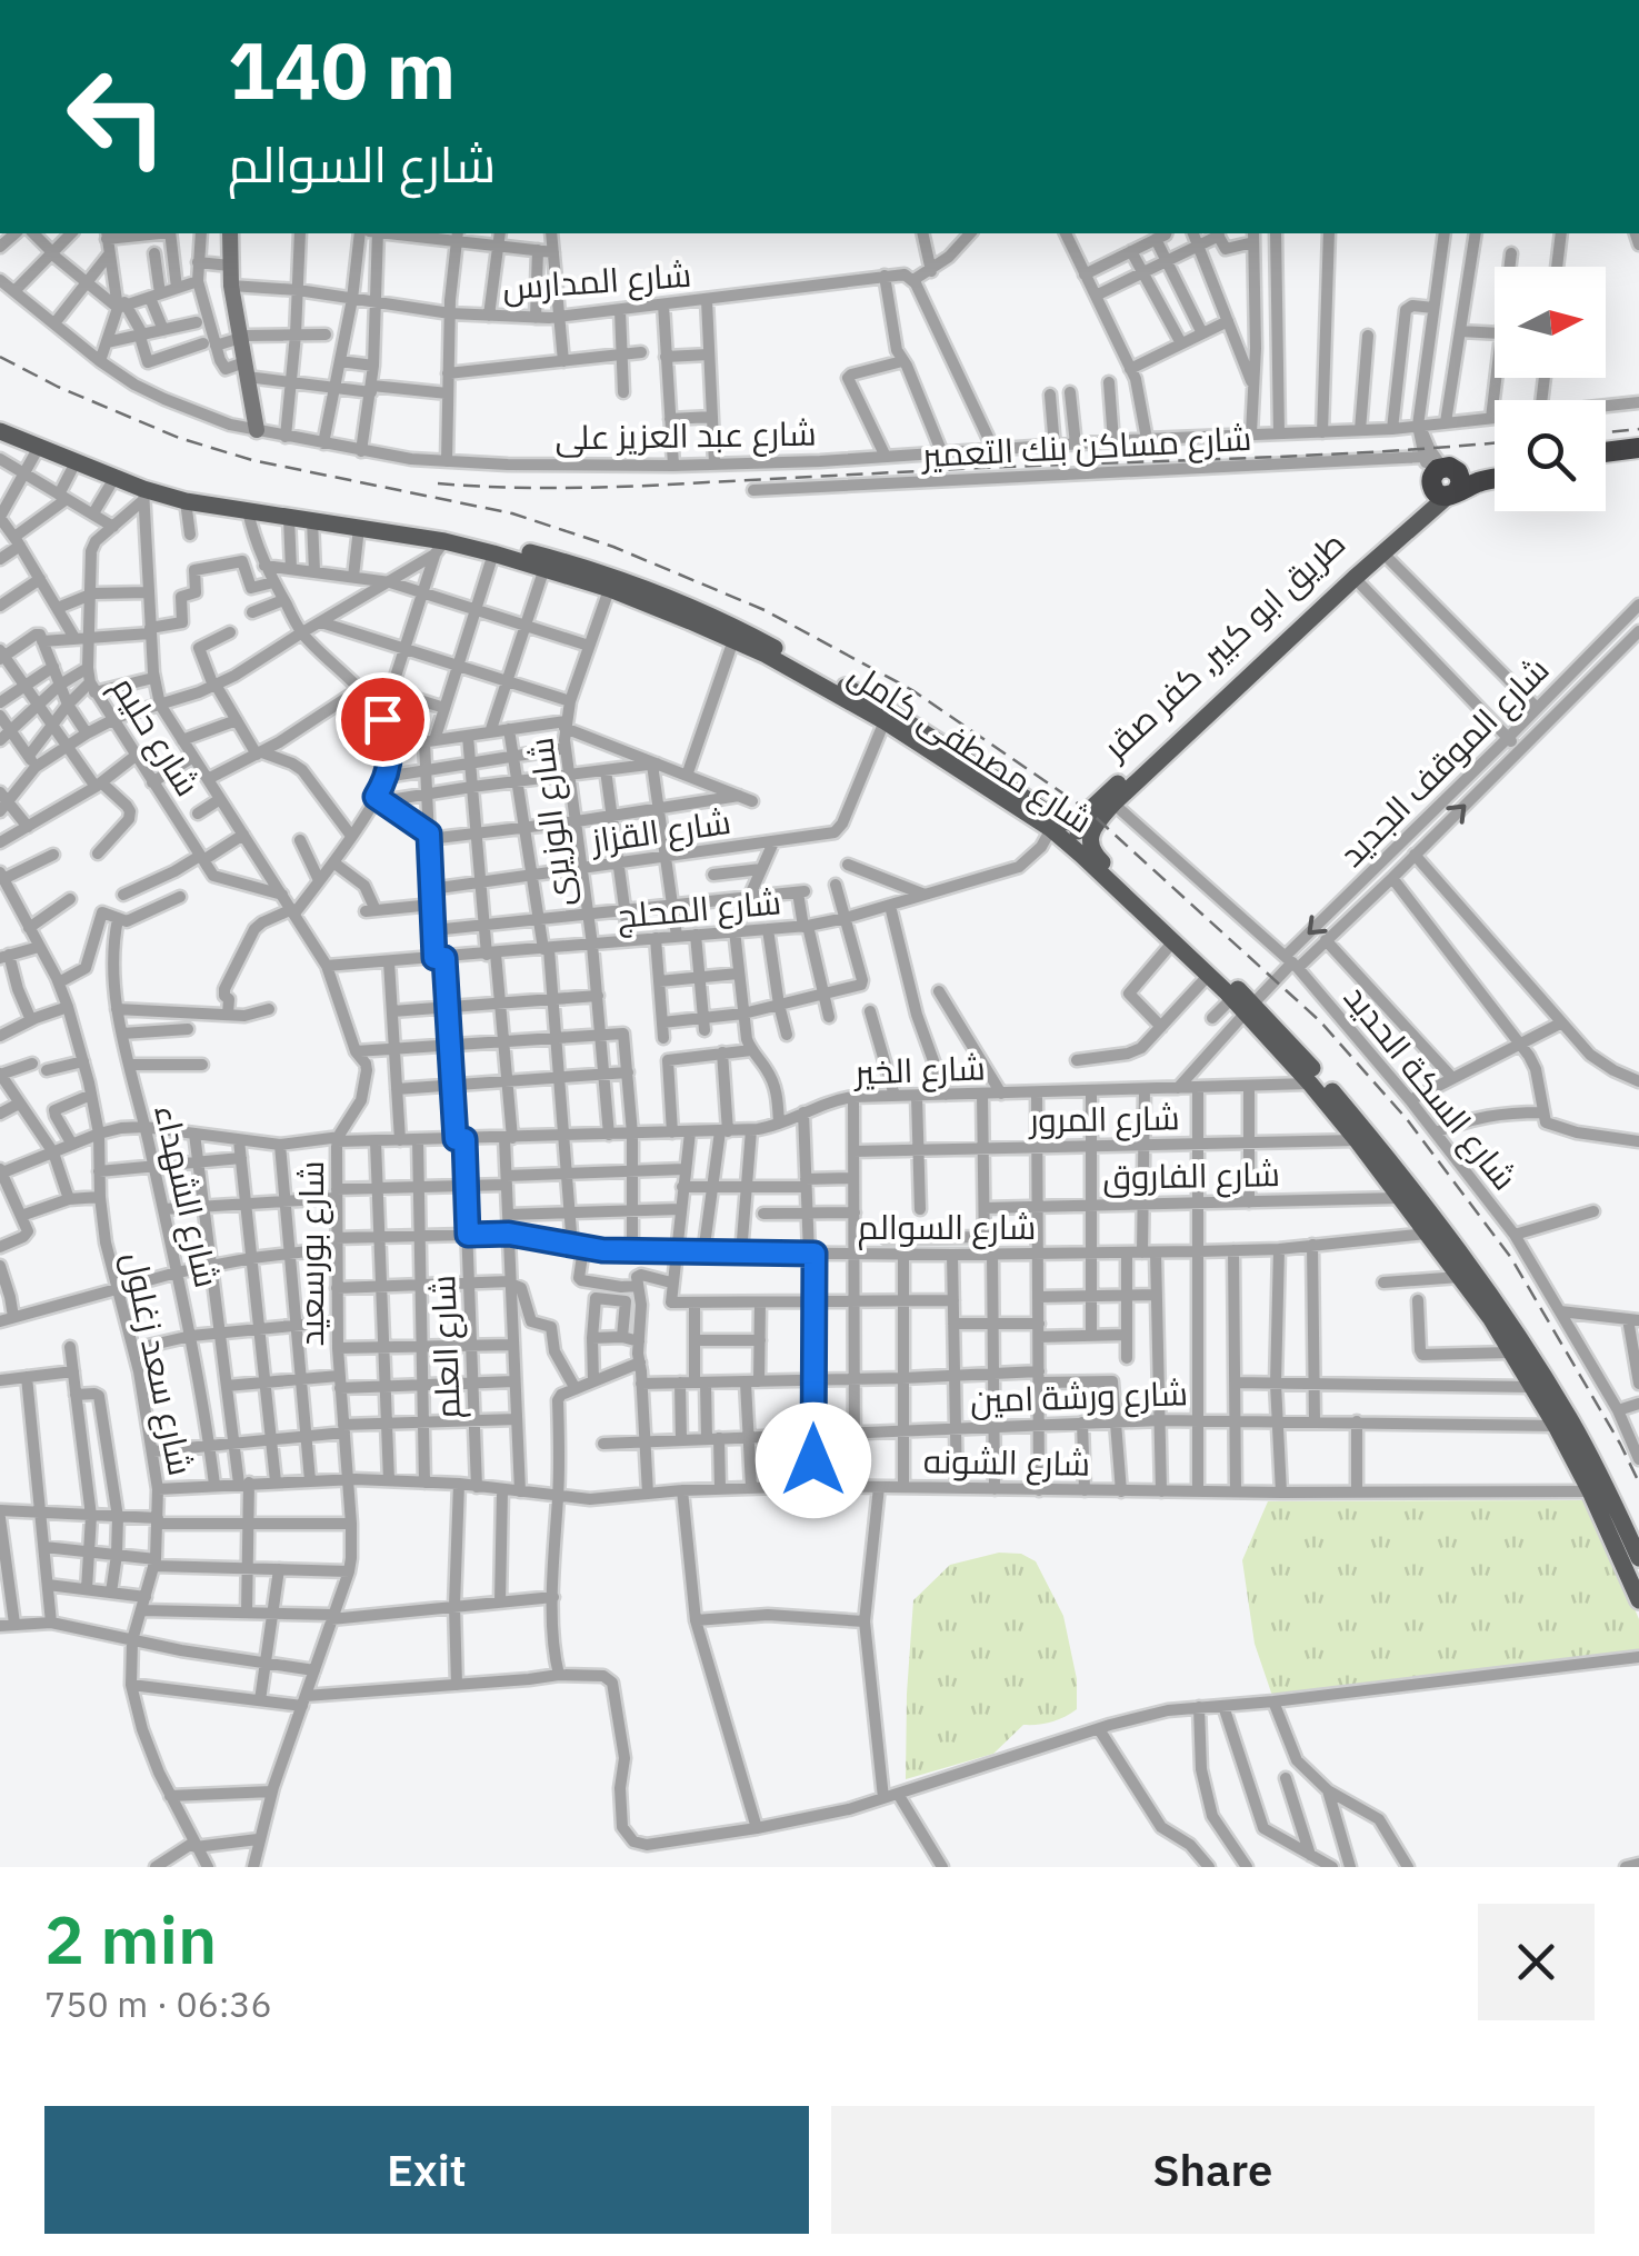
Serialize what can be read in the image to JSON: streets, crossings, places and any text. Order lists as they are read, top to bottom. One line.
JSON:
{"streets":{"highway":["طريق ابو كبير, كفر صقر"],"main road":["شارع مصطفى كامل"],"street":["شارع المدارس","شارع عبد العزيز على","شارع مساكن بنك التعمير","شارع حليم","شارع الموقف الجديد","شارع الوزيرى","شارع القزاز","شارع المحلج","شارع الخير","شارع السكة الحديد","شارع المرور","شارع الفاروق","شارع الشهداء","شارع السوالم","شارع بورسعيد","شارع العلم","شارع سعد زغلول","شارع ورشة امين","شارع الشونه"]},"crossings":[["طريق ابو كبير, كفر صقر","شارع مصطفى كامل"],["طريق ابو كبير, كفر صقر","شارع السكة الحديد"],["شارع حليم","شارع مصطفى كامل"],["شارع حليم","شارع بورسعيد"],["شارع مصطفى كامل","شارع الوزيرى"],["شارع مصطفى كامل","شارع القزاز"],["شارع مصطفى كامل","شارع المحلج"],["شارع مصطفى كامل","شارع الخير"],["شارع مصطفى كامل","شارع المرور"],["شارع مصطفى كامل","شارع الفاروق"],["شارع مصطفى كامل","شارع السوالم"],["شارع مصطفى كامل","شارع بورسعيد"],["شارع مصطفى كامل","شارع العلم"],["شارع مصطفى كامل","شارع ورشة امين"],["شارع مصطفى كامل","شارع الشونه"],["شارع الموقف الجديد","شارع السكة الحديد"],["شارع الوزيرى","شارع القزاز"],["شارع الوزيرى","شارع المحلج"],["شارع الوزيرى","شارع الخير"],["شارع القزاز","شارع العلم"],["شارع المحلج","شارع بورسعيد"],["شارع المحلج","شارع العلم"],["شارع الخير","شارع الشهداء"],["شارع الخير","شارع بورسعيد"],["شارع الخير","شارع العلم"],["شارع الخير","شارع سعد زغلول"],["شارع الشهداء","شارع السوالم"],["شارع الشهداء","شارع الشونه"],["شارع السوالم","شارع بورسعيد"],["شارع السوالم","شارع العلم"],["شارع السوالم","شارع سعد زغلول"],["شارع بورسعيد","شارع الشونه"],["شارع العلم","شارع الشونه"],["شارع سعد زغلول","شارع الشونه"]],"north":"right","page":{"turn":["140 m","شارع السوالم"],"heading":["2 min","750 m · 06:36"],"buttons":["Exit","Share"]}}
